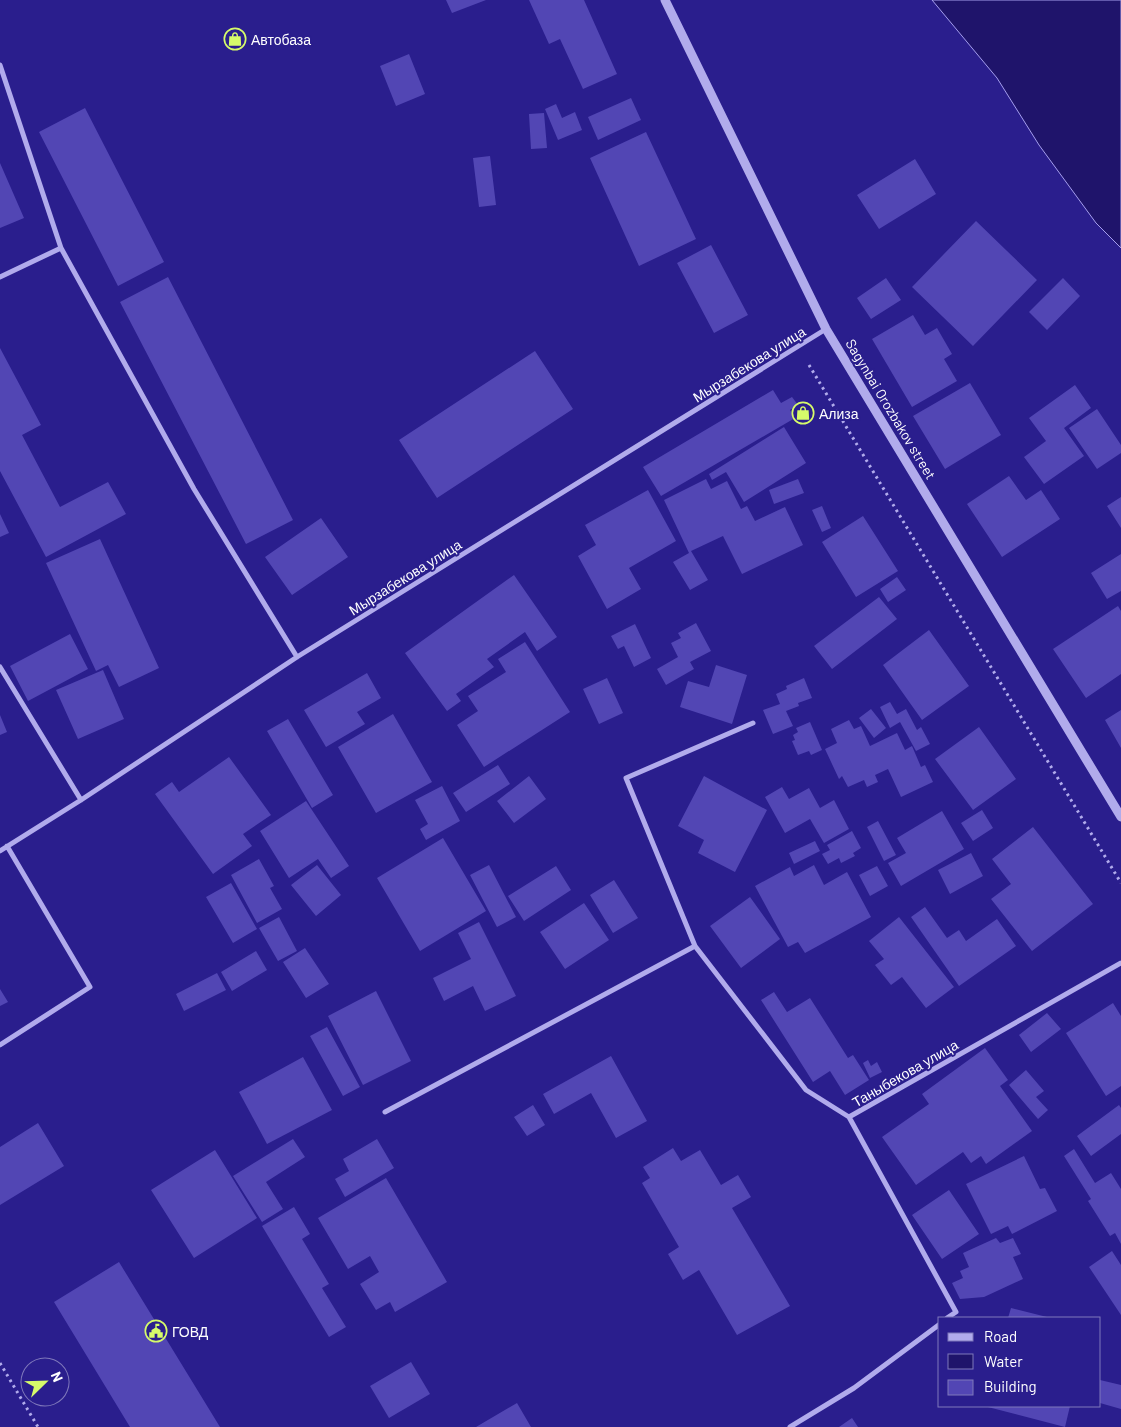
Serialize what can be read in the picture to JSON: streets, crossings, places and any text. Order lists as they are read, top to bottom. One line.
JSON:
{"streets":{"street":["Мырзабекова улица","Sagynbai Orozbakov street","Таныбекова улица"]},"crossings":[["Мырзабекова улица","Sagynbai Orozbakov street"]],"places":{"shop":["Автобаза","Ализа"],"public building":["ГОВД"]},"legend":["Road","Water","Building"],"north":"top right"}
